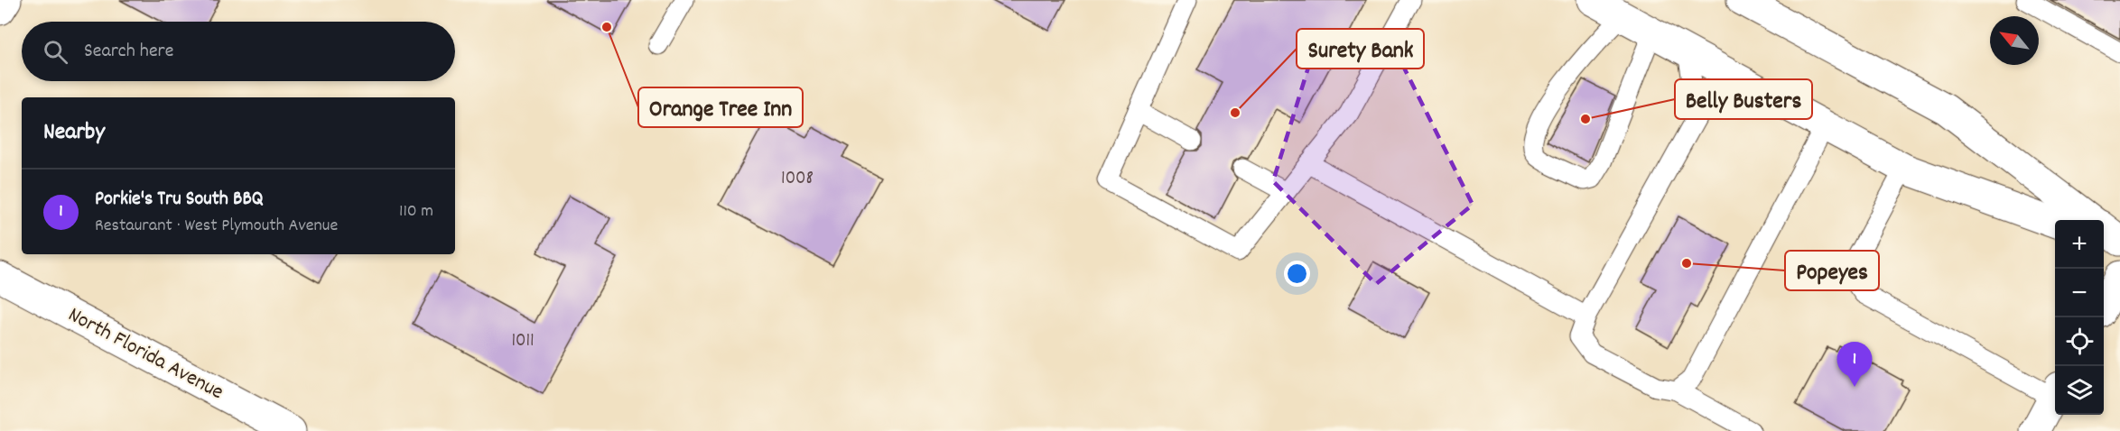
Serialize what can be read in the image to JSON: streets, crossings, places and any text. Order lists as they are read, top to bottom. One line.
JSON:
{"streets":{"main road":["North Florida Avenue"]},"places":["Orange Tree Inn","Surety Bank","Belly Busters","Popeyes"],"house_numbers":["1008","1011"],"north":"top left","page":{"search":"Search here","heading":"Nearby","list":[{"mark":"1","name":"Porkie's Tru South BBQ","note":"Restaurant · West Plymouth Avenue","value":"110 m"}],"map_buttons":["+","−"],"pins":"1"}}
